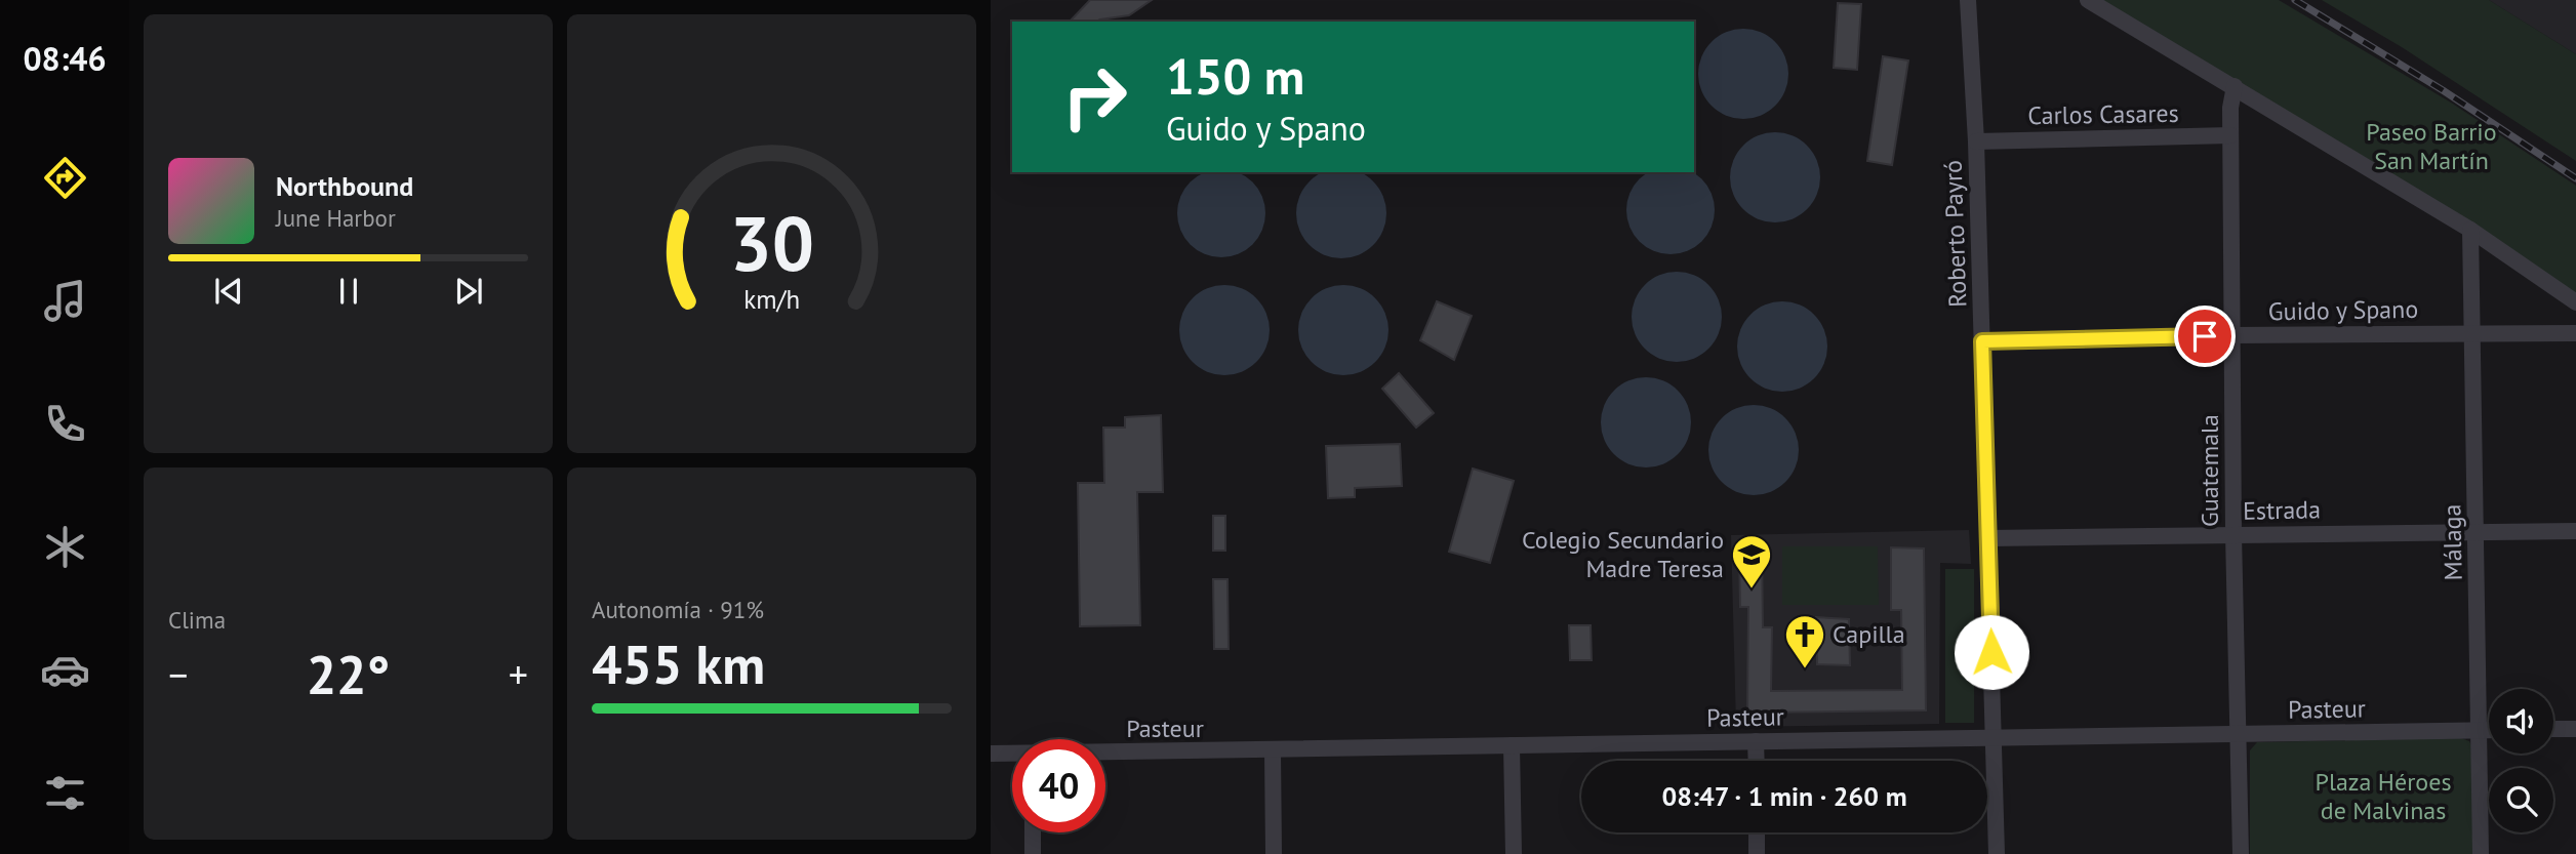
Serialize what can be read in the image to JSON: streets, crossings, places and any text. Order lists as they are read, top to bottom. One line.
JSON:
{"streets":{"street":["Carlos Casares","Roberto Payró","Guido y Spano","Guatemala","Estrada","Málaga","Pasteur"]},"crossings":[["Carlos Casares","Roberto Payró"],["Carlos Casares","Guatemala"],["Roberto Payró","Guido y Spano"],["Roberto Payró","Estrada"],["Roberto Payró","Pasteur"],["Guido y Spano","Guatemala"],["Guido y Spano","Málaga"],["Guatemala","Estrada"],["Guatemala","Pasteur"],["Estrada","Málaga"],["Málaga","Pasteur"]],"parks":["Paseo Barrio San Martín","Plaza Héroes de Malvinas"],"places":{"school or university":["Colegio Secundario Madre Teresa"],"church":["Capilla"]},"page":{"tabs":"08:46","turn":["150 m","Guido y Spano"],"song":["Northbound","June Harbor"],"tile":["Clima",["Autonomía · 91%","455 km"]],"heat":["−","22°","+"],"limit":"40","trip":"08:47 · 1 min · 260 m","gauge":["30","km/h"]}}
